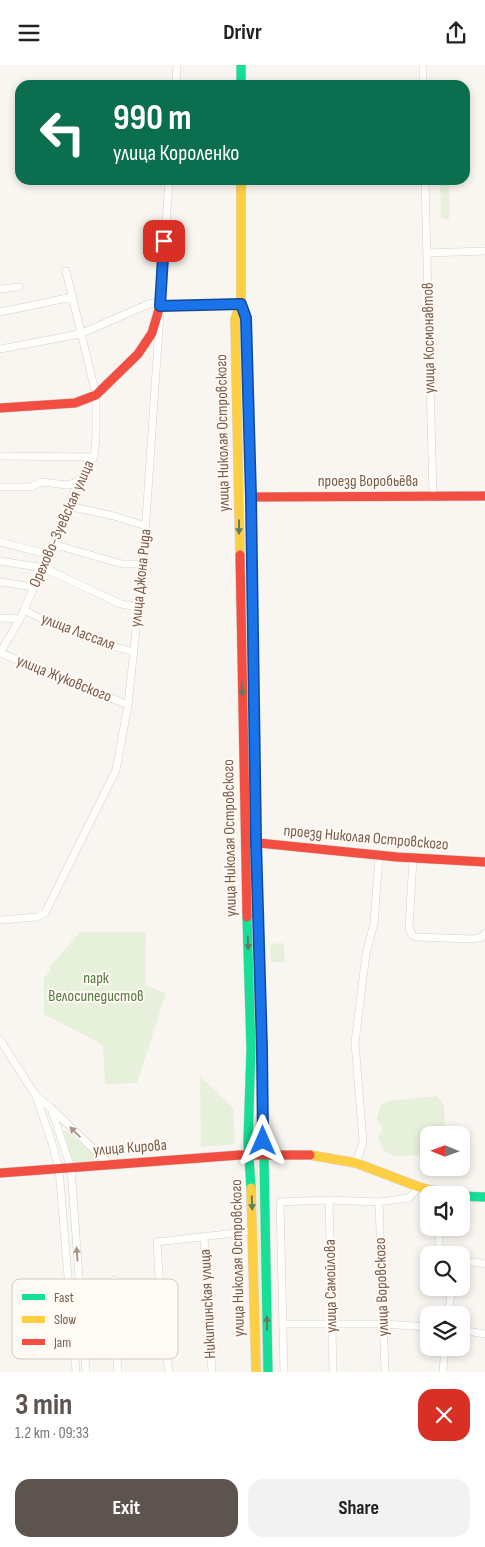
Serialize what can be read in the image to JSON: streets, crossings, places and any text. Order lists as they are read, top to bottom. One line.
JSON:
{"streets":{"main road":["улица Николая Островского","проезд Воробьёва","проезд Николая Островского","улица Кирова"],"street":["улица Космонавтов","Орехово-Зуевская улица","улица Джона Рида","улица Лассаля","улица Жуковского","улица Самойлова","улица Воровского","Никитинская улица"]},"crossings":[["улица Космонавтов","проезд Воробьёва"],["улица Николая Островского","проезд Воробьёва"],["улица Николая Островского","проезд Николая Островского"],["улица Николая Островского","улица Кирова"],["Орехово-Зуевская улица","улица Лассаля"],["Орехово-Зуевская улица","улица Жуковского"],["улица Джона Рида","улица Лассаля"],["улица Джона Рида","улица Жуковского"]],"parks":["парк Велосипедистов"],"legend":["Fast","Slow","Jam"],"north":"left","page":{"header":"Drivr","turn":["990 m","улица Короленко"],"heading":["3 min","1.2 km · 09:33"],"buttons":["Exit","Share"]}}
